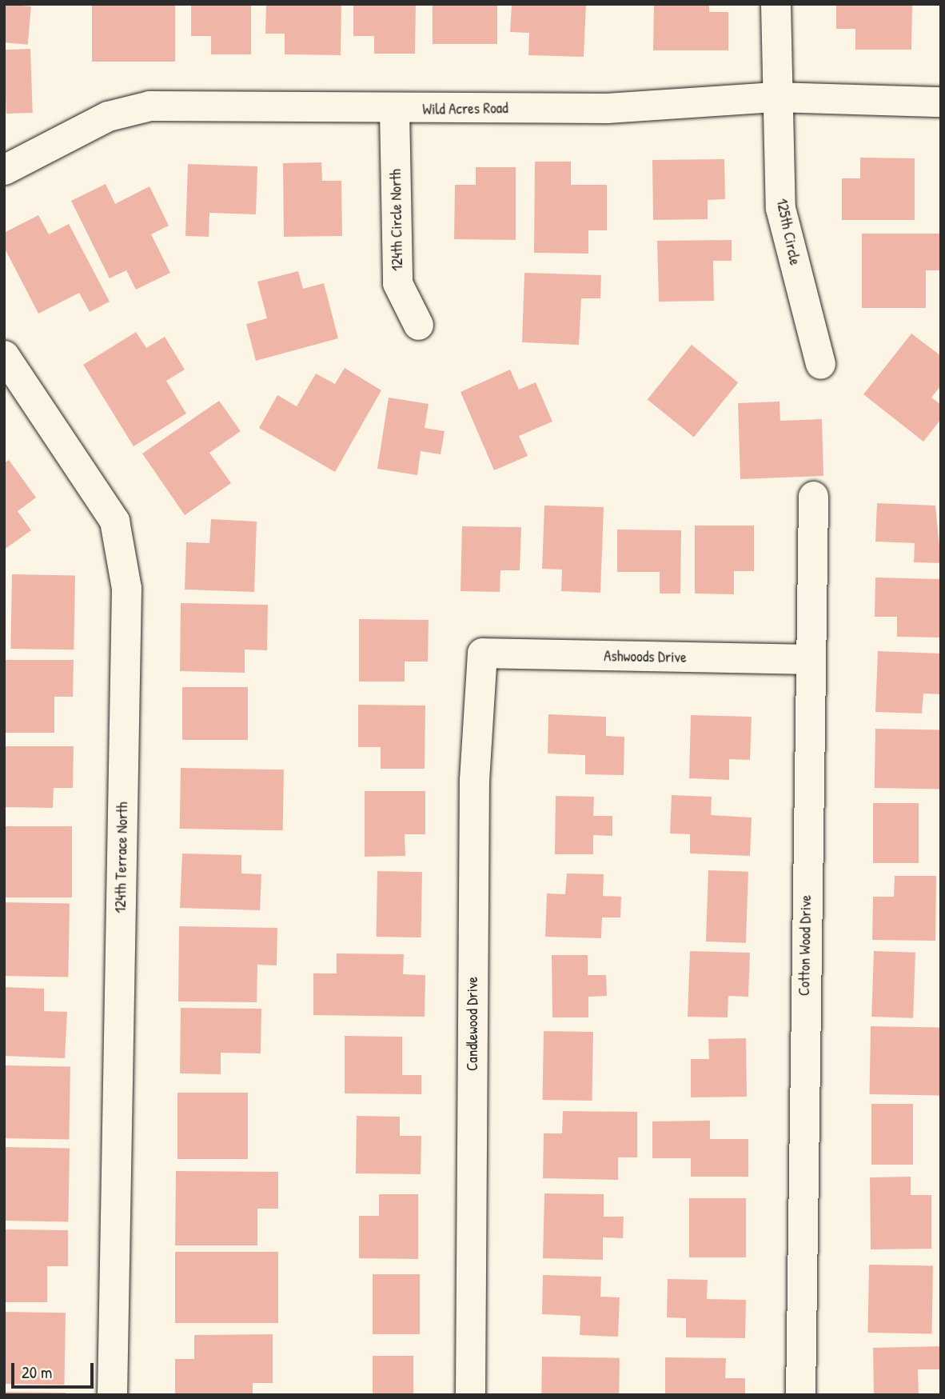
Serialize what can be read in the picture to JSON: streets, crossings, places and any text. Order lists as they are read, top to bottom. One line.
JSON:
{"streets":{"street":["Wild Acres Road","124th Circle North","125th Circle","Ashwoods Drive","124th Terrace North","Cotton Wood Drive","Candlewood Drive"]},"crossings":[["Wild Acres Road","124th Circle North"],["Wild Acres Road","125th Circle"],["Ashwoods Drive","Cotton Wood Drive"],["Ashwoods Drive","Candlewood Drive"]],"scale_bar":"20 m"}
